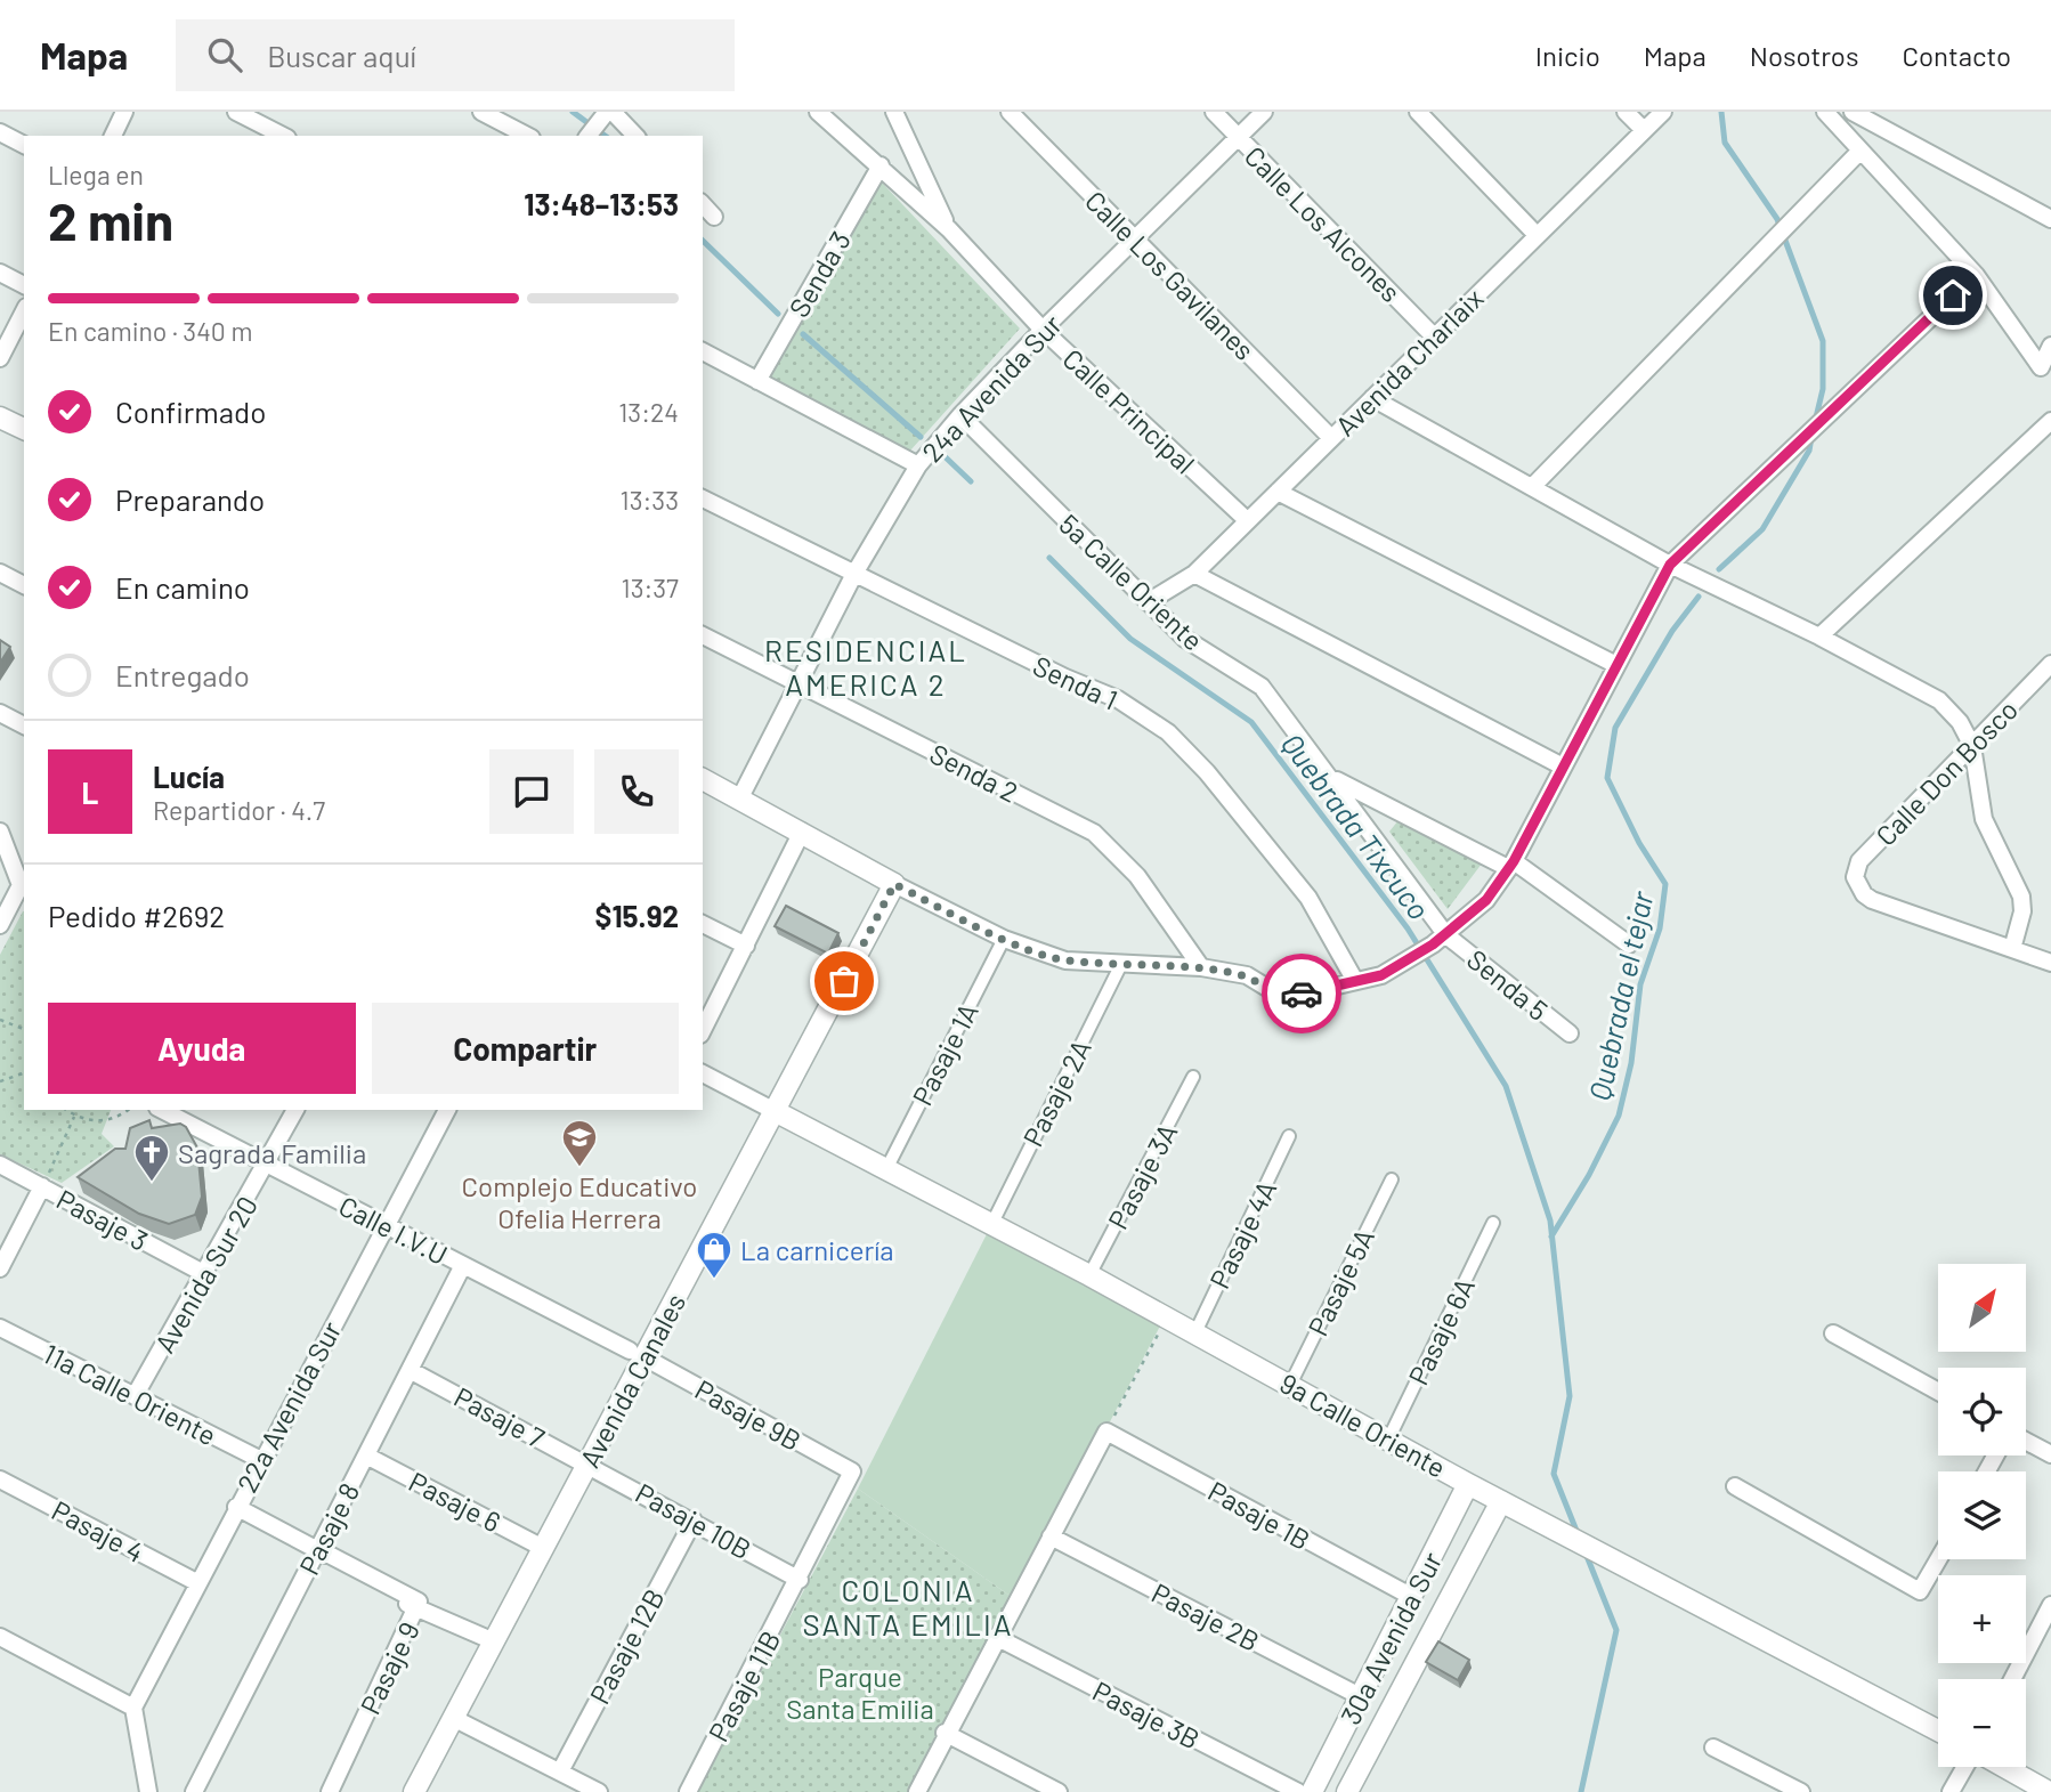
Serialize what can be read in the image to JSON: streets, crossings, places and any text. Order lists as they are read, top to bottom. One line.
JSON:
{"streets":{"street":["Calle Los Alcones","Senda 3","Calle Los Gavilanes","Avenida Charlaix","24a Avenida Sur","Calle Principal","5a Calle Oriente","Senda 1","Senda 2","Calle Don Bosco","Senda 5","Pasaje 1A","Pasaje 2A","Pasaje 3A","Pasaje 3","Calle I.V.U","Pasaje 4A","Avenida Sur 20","Pasaje 5A","Pasaje 6A","Avenida Canales","11a Calle Oriente","22a Avenida Sur","Pasaje 9B","Pasaje 7","9a Calle Oriente","Pasaje 6","Pasaje 1B","Pasaje 10B","Pasaje 8","Pasaje 4","Pasaje 2B","30a Avenida Sur","Pasaje 12B","Pasaje 9","Pasaje 11B","Pasaje 3B"]},"crossings":[["Calle Los Alcones","Avenida Charlaix"],["Calle Los Alcones","24a Avenida Sur"],["Calle Los Gavilanes","Avenida Charlaix"],["Calle Los Gavilanes","24a Avenida Sur"],["Avenida Charlaix","Calle Principal"],["Avenida Charlaix","5a Calle Oriente"],["24a Avenida Sur","Calle Principal"],["24a Avenida Sur","5a Calle Oriente"],["24a Avenida Sur","Senda 1"],["24a Avenida Sur","Senda 2"],["5a Calle Oriente","Senda 5"],["Pasaje 1A","9a Calle Oriente"],["Pasaje 2A","9a Calle Oriente"],["Pasaje 3A","9a Calle Oriente"],["Pasaje 3","Avenida Sur 20"],["Calle I.V.U","Avenida Sur 20"],["Calle I.V.U","Avenida Canales"],["Calle I.V.U","22a Avenida Sur"],["Calle I.V.U","Pasaje 9B"],["Calle I.V.U","Pasaje 8"],["Pasaje 4A","9a Calle Oriente"],["Avenida Sur 20","11a Calle Oriente"],["Pasaje 5A","9a Calle Oriente"],["Pasaje 6A","9a Calle Oriente"],["Avenida Canales","Pasaje 9B"],["Avenida Canales","Pasaje 7"],["Avenida Canales","9a Calle Oriente"],["Avenida Canales","Pasaje 6"],["Avenida Canales","Pasaje 10B"],["11a Calle Oriente","22a Avenida Sur"],["22a Avenida Sur","Pasaje 4"],["Pasaje 9B","Pasaje 11B"],["Pasaje 7","Pasaje 10B"],["Pasaje 7","Pasaje 8"],["9a Calle Oriente","30a Avenida Sur"],["Pasaje 6","Pasaje 8"],["Pasaje 1B","30a Avenida Sur"],["Pasaje 10B","Pasaje 12B"],["Pasaje 10B","Pasaje 11B"],["Pasaje 2B","30a Avenida Sur"]],"districts":["RESIDENCIAL AMERICA 2","COLONIA SANTA EMILIA"],"water":["Quebrada Tixcuco","Quebrada el tejar"],"parks":["Parque Santa Emilia"],"places":{"school or university":["Complejo Educativo Ofelia Herrera"],"church":["Sagrada Familia"],"shop":["La carnicería"]},"north":"top right","page":{"header":"Mapa","search":"Buscar aquí","nav":["Inicio","Mapa","Nosotros","Contacto"],"heading":["2 min","Llega en","13:48–13:53"],"panel":["Lucía","Repartidor · 4.7","Pedido #2692","$15.92"],"bar":"En camino · 340 m","list":[["Confirmado","13:24"],["Preparando","13:33"],["En camino","13:37"],"Entregado"],"round":"L","buttons":["Ayuda","Compartir"],"map_buttons":["+","−"]}}
